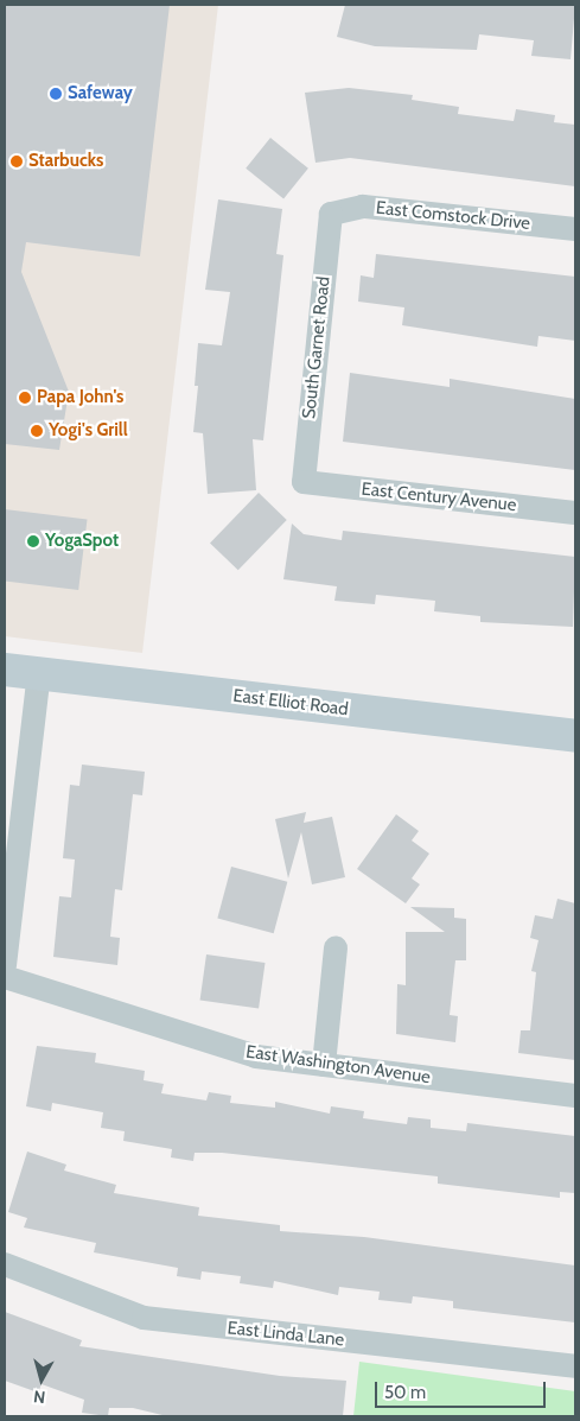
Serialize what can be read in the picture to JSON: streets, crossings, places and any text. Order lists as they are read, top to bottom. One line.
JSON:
{"streets":{"main road":["East Elliot Road"],"street":["East Comstock Drive","South Garnet Road","East Century Avenue","East Washington Avenue","East Linda Lane"]},"crossings":[["East Comstock Drive","South Garnet Road"],["South Garnet Road","East Century Avenue"]],"places":["Safeway","Starbucks","Papa John's","Yogi's Grill","YogaSpot"],"scale_bar":"50 m","north":"bottom"}
